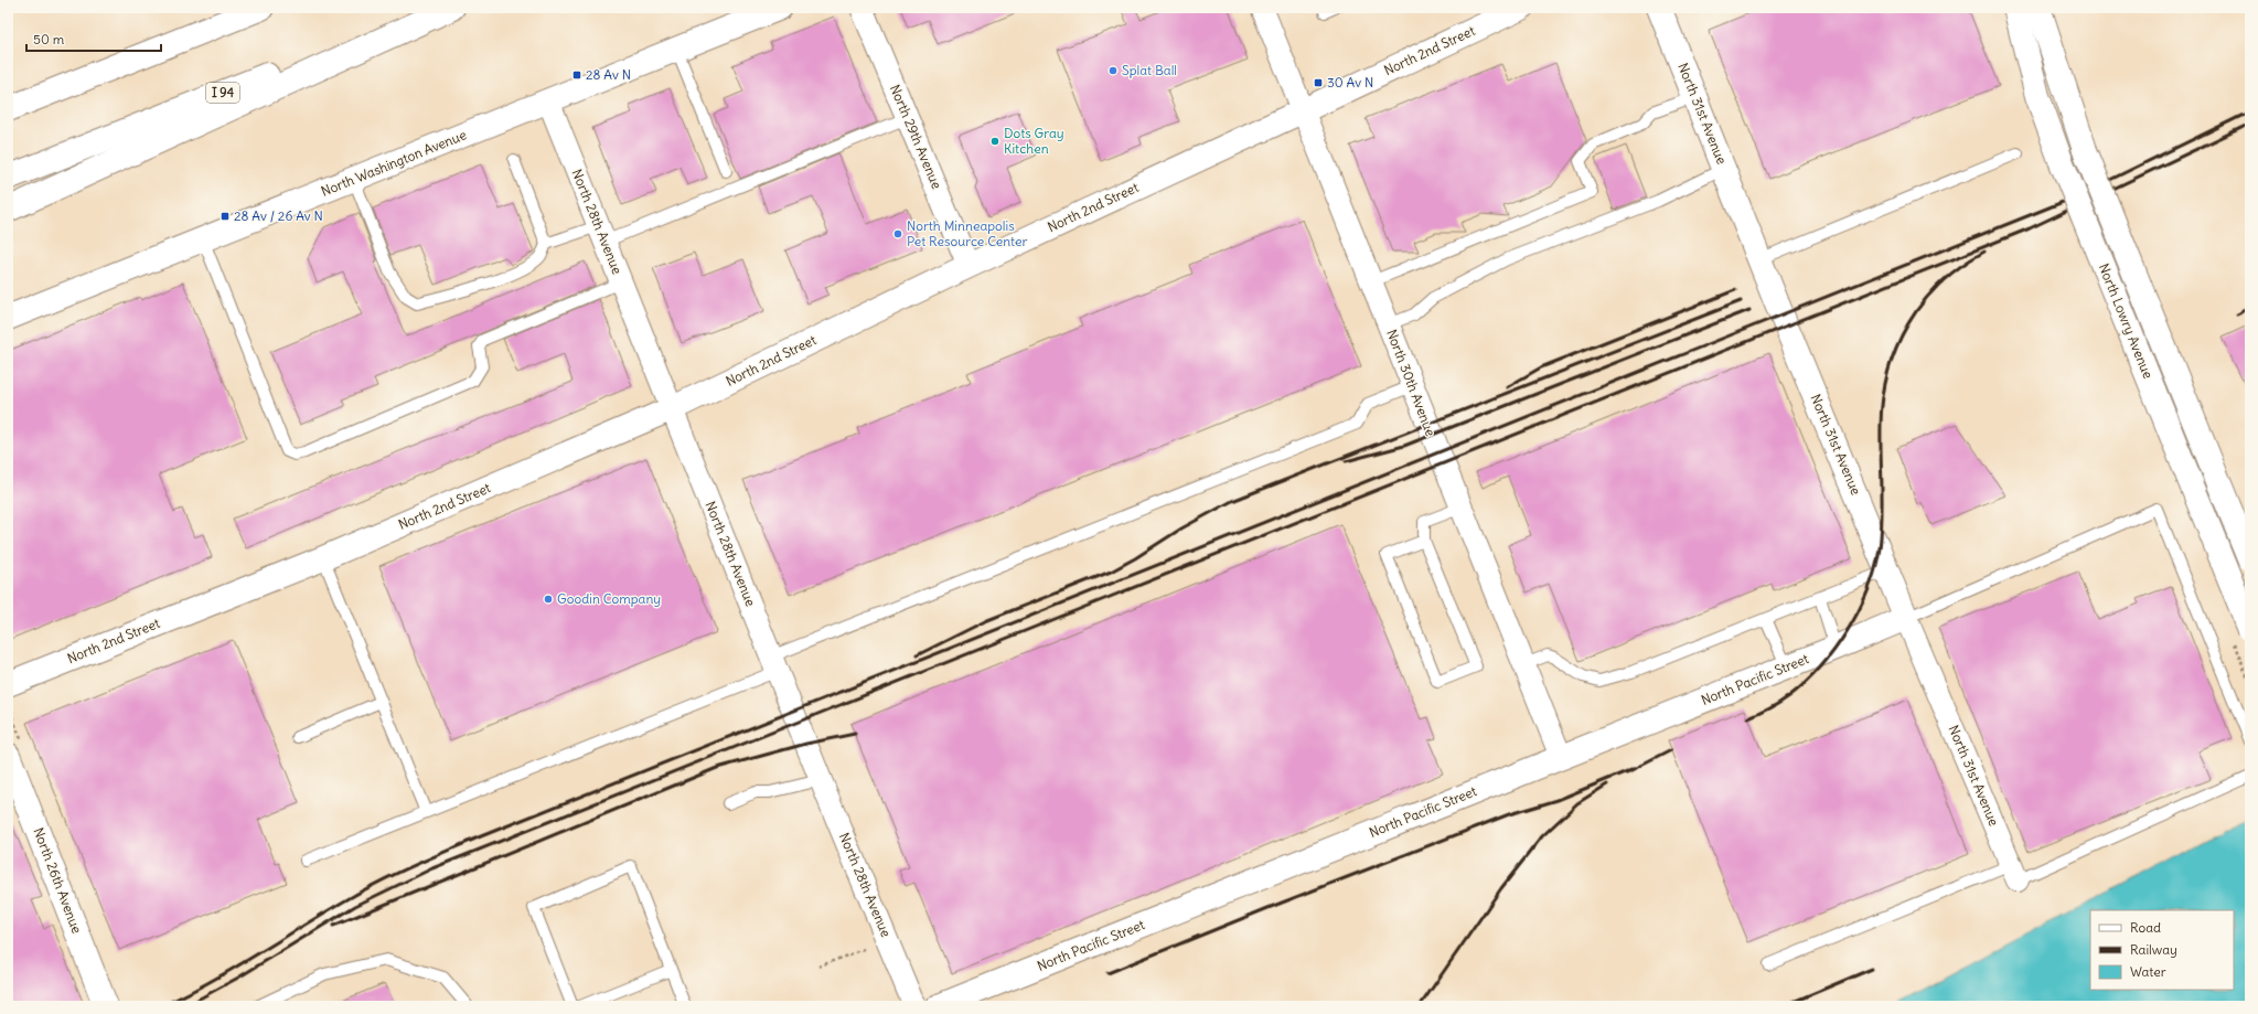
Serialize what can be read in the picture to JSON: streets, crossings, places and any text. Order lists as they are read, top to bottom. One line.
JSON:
{"streets":{"main road":["North 2nd Street","I 94","North 31st Avenue","North Washington Avenue","North Lowry Avenue","North Pacific Street","North 26th Avenue"],"street":["North 29th Avenue","North 28th Avenue","North 30th Avenue"]},"crossings":[["North 2nd Street","North 29th Avenue"],["North 2nd Street","North 28th Avenue"],["North 2nd Street","North 30th Avenue"],["North 31st Avenue","North Pacific Street"],["North Washington Avenue","North 28th Avenue"],["North 30th Avenue","North Pacific Street"]],"places":{"other":["Splat Ball","Dots Gray Kitchen","North Minneapolis Pet Resource Center","Goodin Company"],"transit":["28 Av N","30 Av N","28 Av / 26 Av N"]},"legend":["Road","Railway","Water"],"scale_bar":"50 m"}
